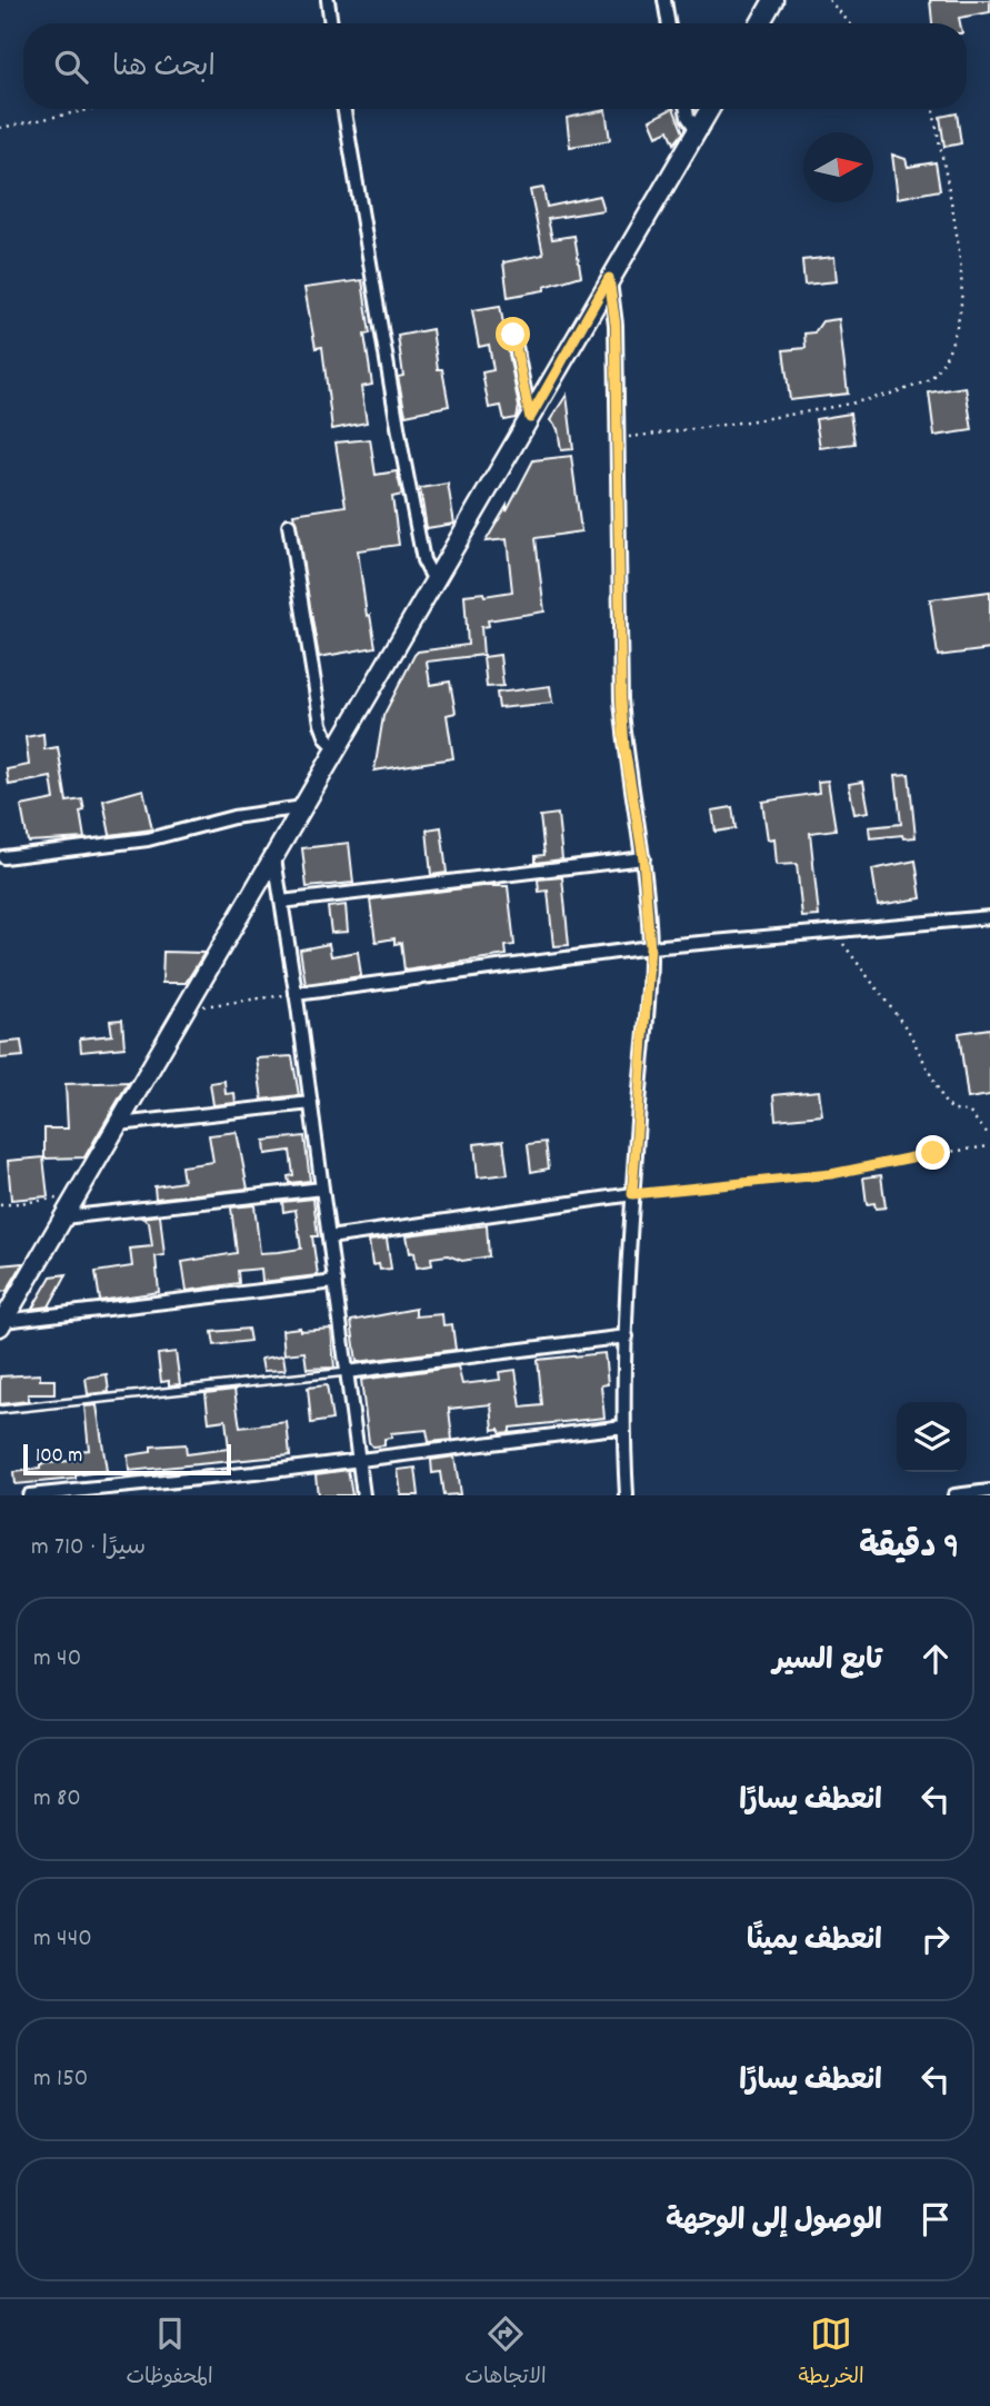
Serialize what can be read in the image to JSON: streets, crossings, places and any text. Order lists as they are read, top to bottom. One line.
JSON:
{"scale_bar":"100 m","north":"right","page":{"search":"ابحث هنا","scale":"100 m","heading":["9 دقيقة","سيرًا · 710 m"],"list":[["تابع السير","40 m"],["انعطف يسارًا","80 m"],["انعطف يمينًا","440 m"],["انعطف يسارًا","150 m"],"الوصول إلى الوجهة"],"nav":["الخريطة","الاتجاهات","المحفوظات"]}}
